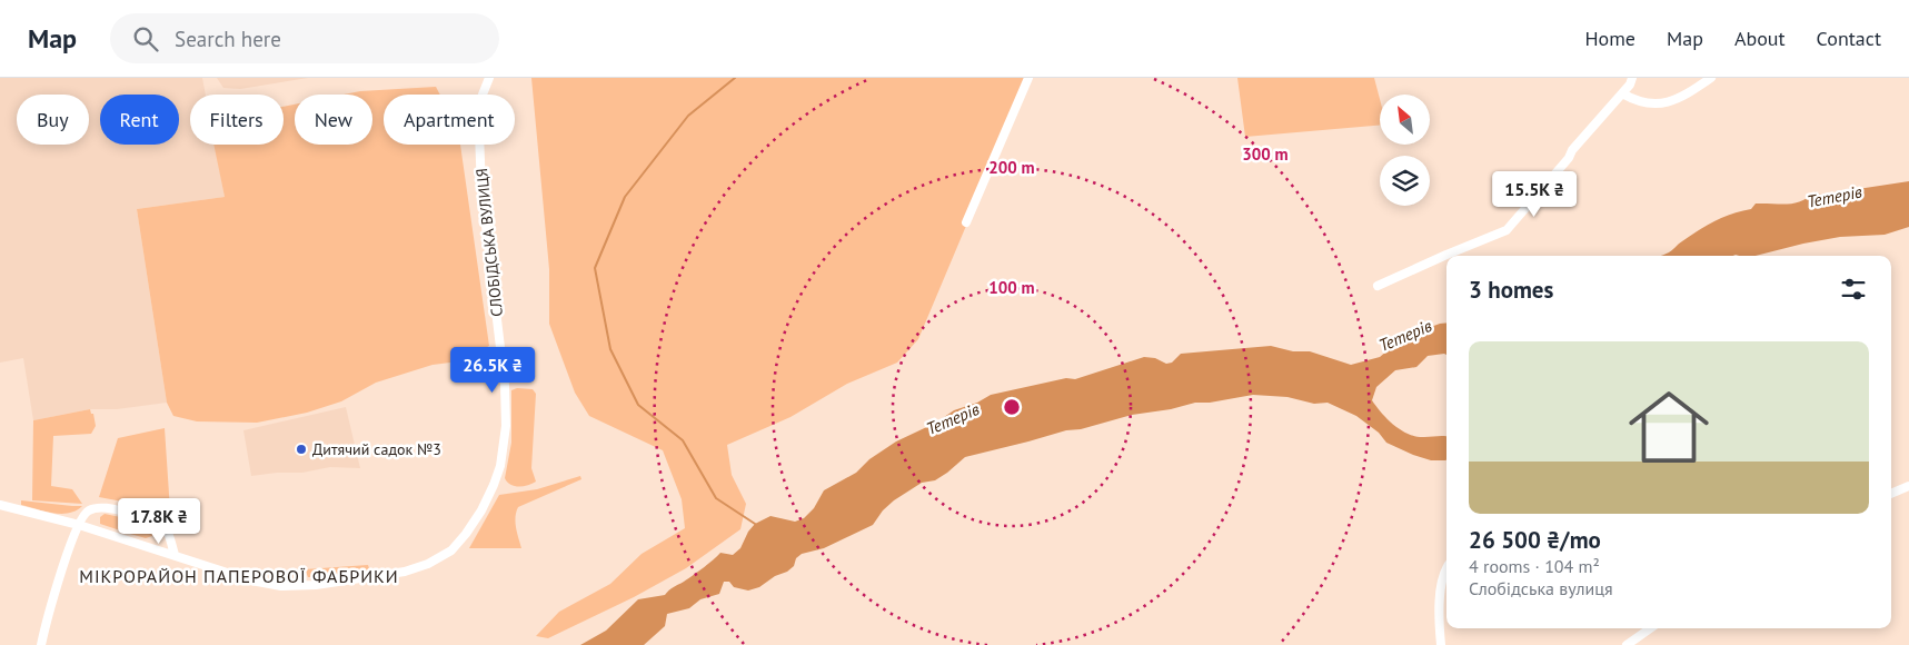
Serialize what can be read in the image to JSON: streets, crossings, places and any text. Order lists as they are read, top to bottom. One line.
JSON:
{"streets":{"street":["СЛОБІДСЬКА ВУЛИЦЯ"]},"districts":["МІКРОРАЙОН ПАПЕРОВОЇ ФАБРИКИ"],"water":["Тетерів"],"places":["Дитячий садок №3"],"north":"top left","page":{"header":"Map","search":"Search here","nav":["Home","Map","About","Contact"],"chip":["Buy","Rent","Filters","New","Apartment"],"price":["15.5K ₴","26.5K ₴","17.8K ₴"],"heading":"3 homes","list":[{"name":"26 500 ₴/mo","note":"4 rooms · 104 m² · Слобідська вулиця"}]},"rings":["300 m","200 m","100 m"]}
